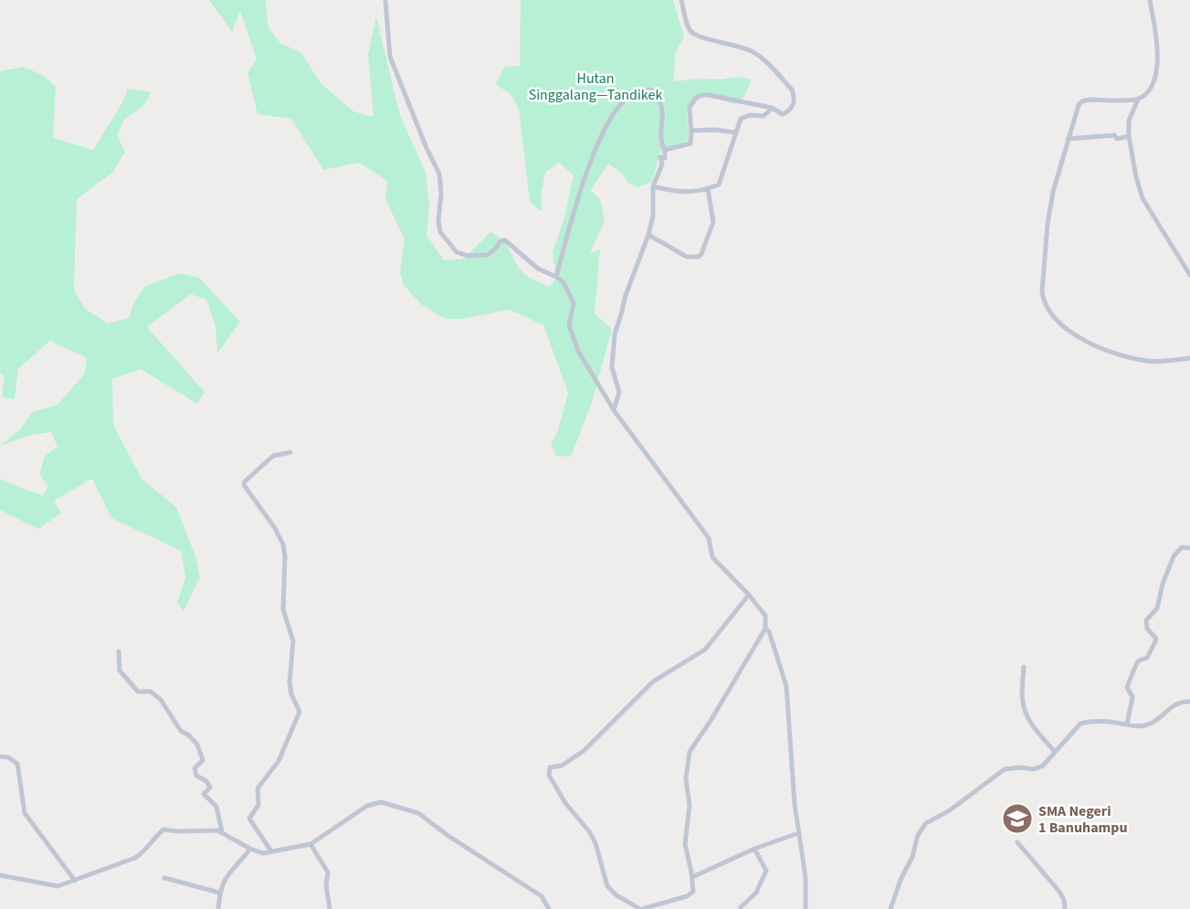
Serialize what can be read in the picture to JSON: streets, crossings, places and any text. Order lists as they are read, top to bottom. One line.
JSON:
{"parks":["Hutan Singgalang—Tandikek"],"places":{"school or university":["SMA Negeri 1 Banuhampu"]}}
